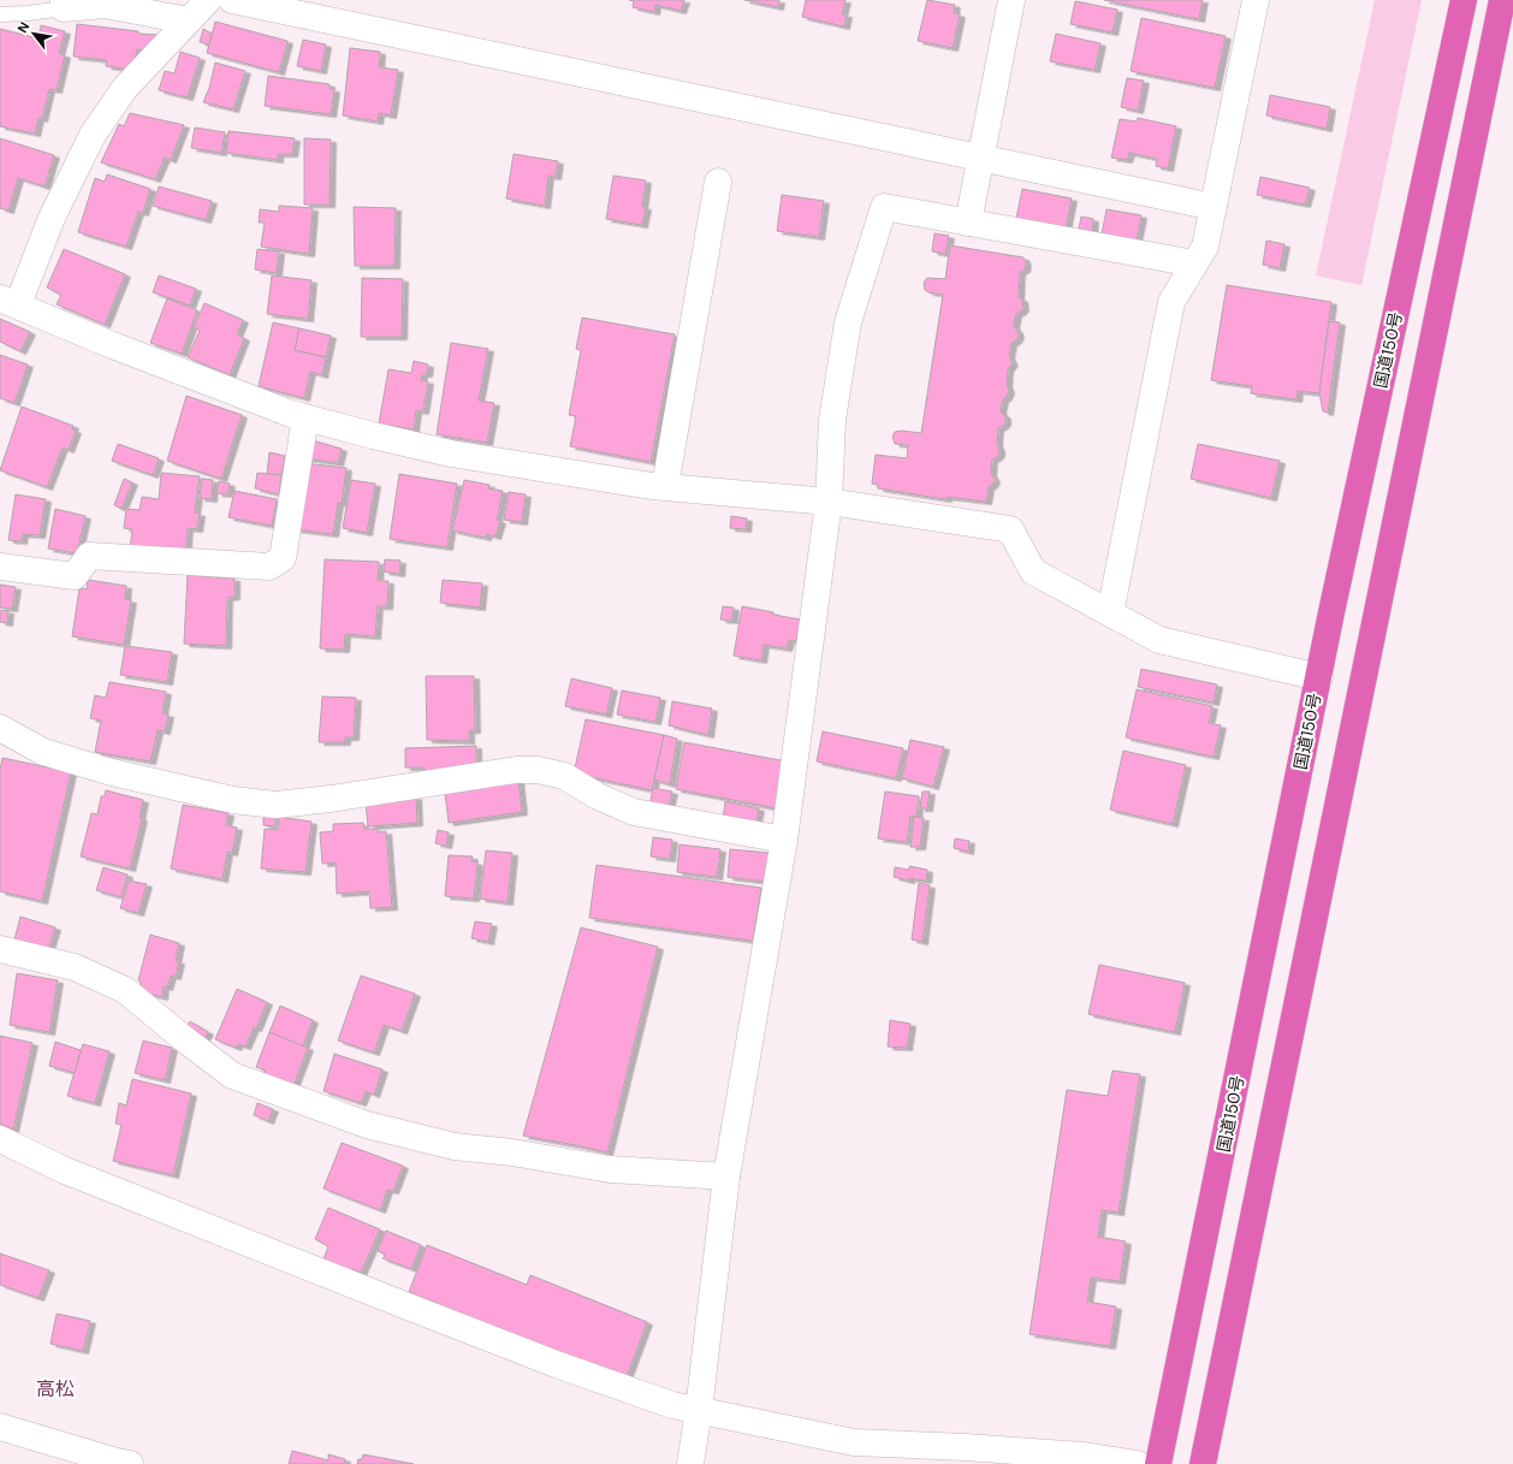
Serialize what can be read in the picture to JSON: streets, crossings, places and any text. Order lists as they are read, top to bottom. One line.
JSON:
{"streets":{"highway":["国道150号"]},"districts":["高松"],"north":"top left"}
